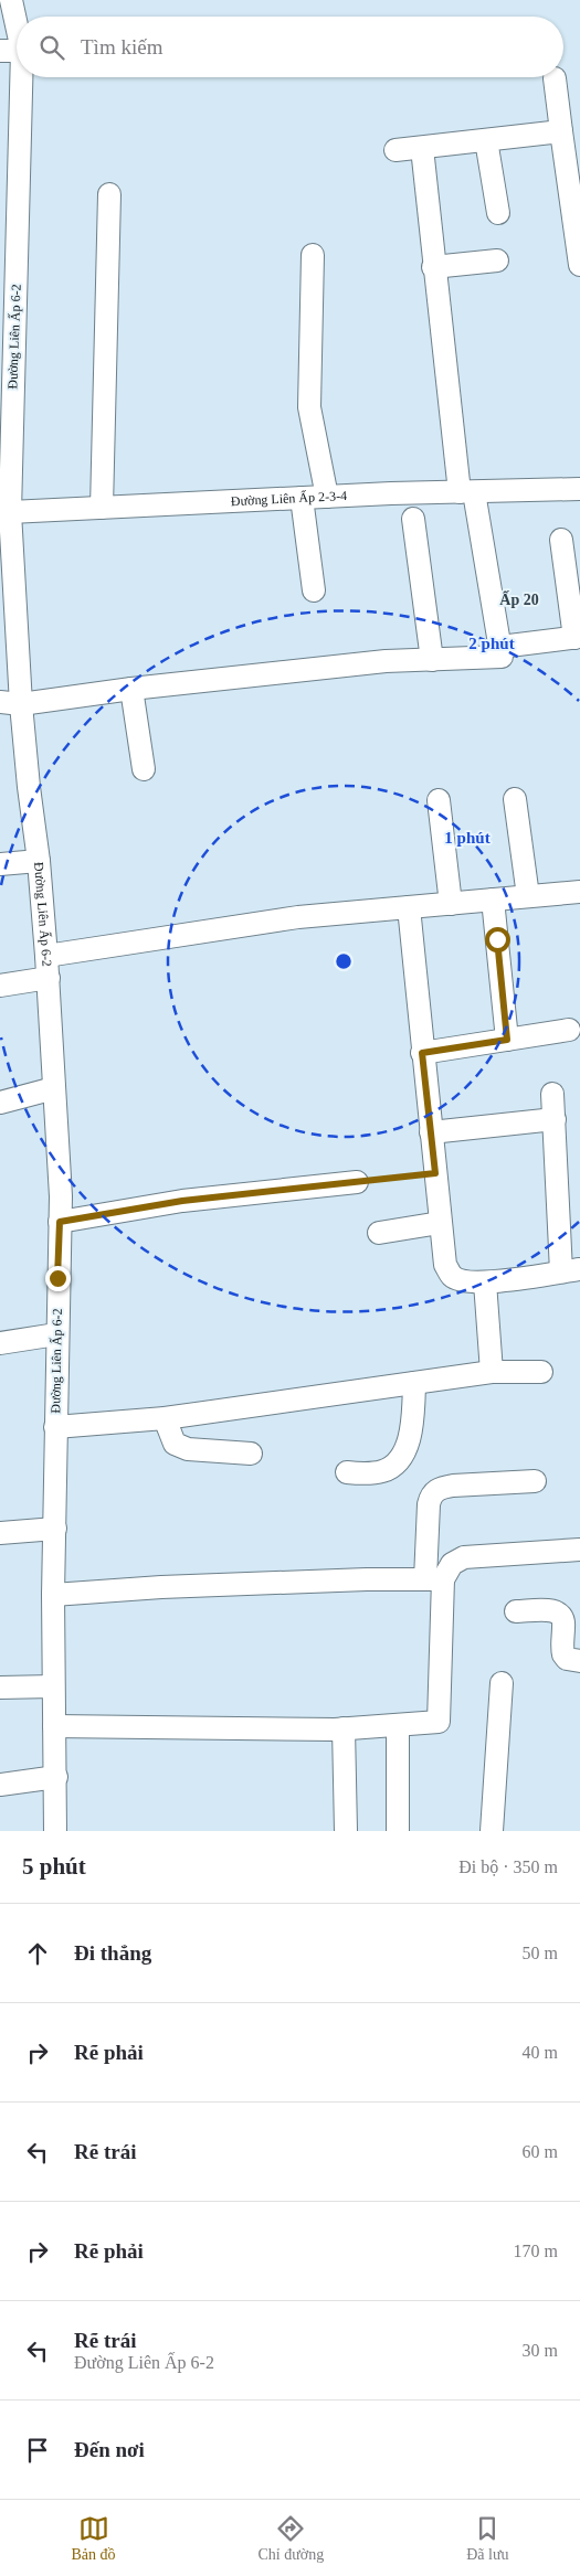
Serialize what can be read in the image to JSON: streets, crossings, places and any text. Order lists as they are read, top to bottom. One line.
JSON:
{"streets":{"street":["Đường Liên Ấp 6-2","Đường Liên Ấp 2-3-4"]},"crossings":[["Đường Liên Ấp 6-2","Đường Liên Ấp 2-3-4"]],"districts":["Ấp 20"],"page":{"search":"Tìm kiếm","heading":["5 phút","Đi bộ · 350 m"],"list":[["Đi thẳng","50 m"],["Rẽ phải","40 m"],["Rẽ trái","60 m"],["Rẽ phải","170 m"],["Rẽ trái","Đường Liên Ấp 6-2","30 m"],"Đến nơi"],"nav":["Bản đồ","Chỉ đường","Đã lưu"]},"rings":["2 phút","1 phút"]}
